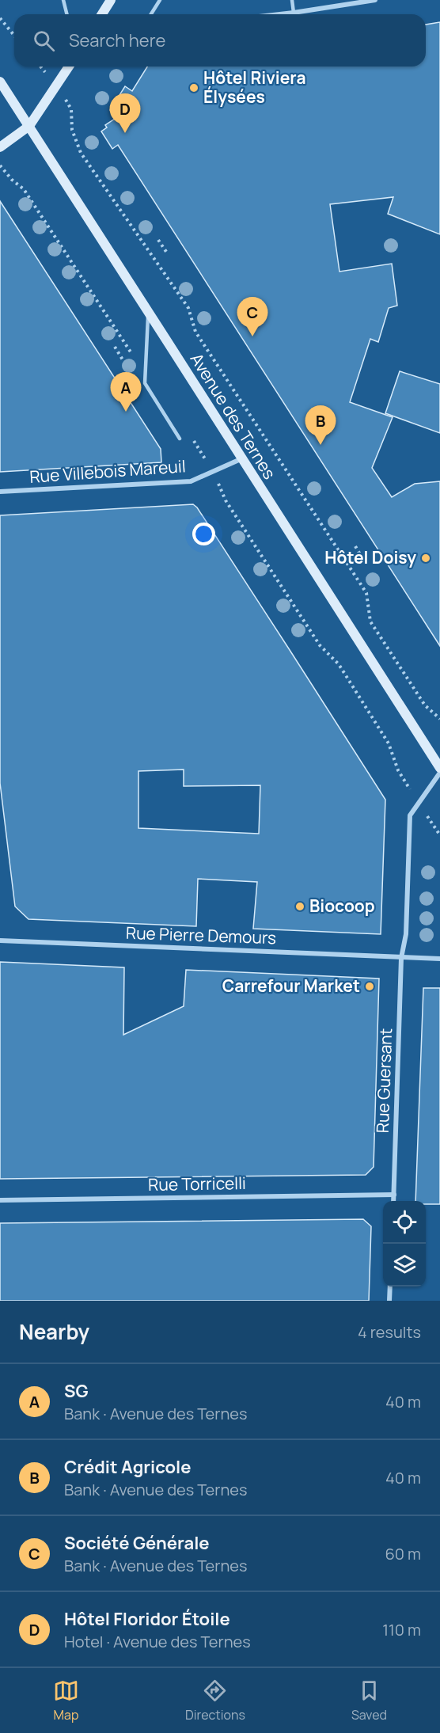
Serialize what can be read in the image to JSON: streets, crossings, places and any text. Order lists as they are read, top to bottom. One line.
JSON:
{"streets":{"main road":["Avenue des Ternes"],"street":["Rue Villebois Mareuil","Rue Pierre Demours","Rue Guersant","Rue Torricelli"]},"crossings":[["Avenue des Ternes","Rue Villebois Mareuil"],["Rue Pierre Demours","Rue Guersant"],["Rue Guersant","Rue Torricelli"]],"places":["Hôtel Riviera Élysées","Hôtel Doisy","Biocoop","Carrefour Market"],"page":{"search":"Search here","pins":["D","C","A","B"],"heading":["Nearby","4 results"],"list":[{"mark":"A","name":"SG","note":"Bank · Avenue des Ternes","value":"40 m"},{"mark":"B","name":"Crédit Agricole","note":"Bank · Avenue des Ternes","value":"40 m"},{"mark":"C","name":"Société Générale","note":"Bank · Avenue des Ternes","value":"60 m"},{"mark":"D","name":"Hôtel Floridor Étoile","note":"Hotel · Avenue des Ternes","value":"110 m"}],"nav":["Map","Directions","Saved"]}}
